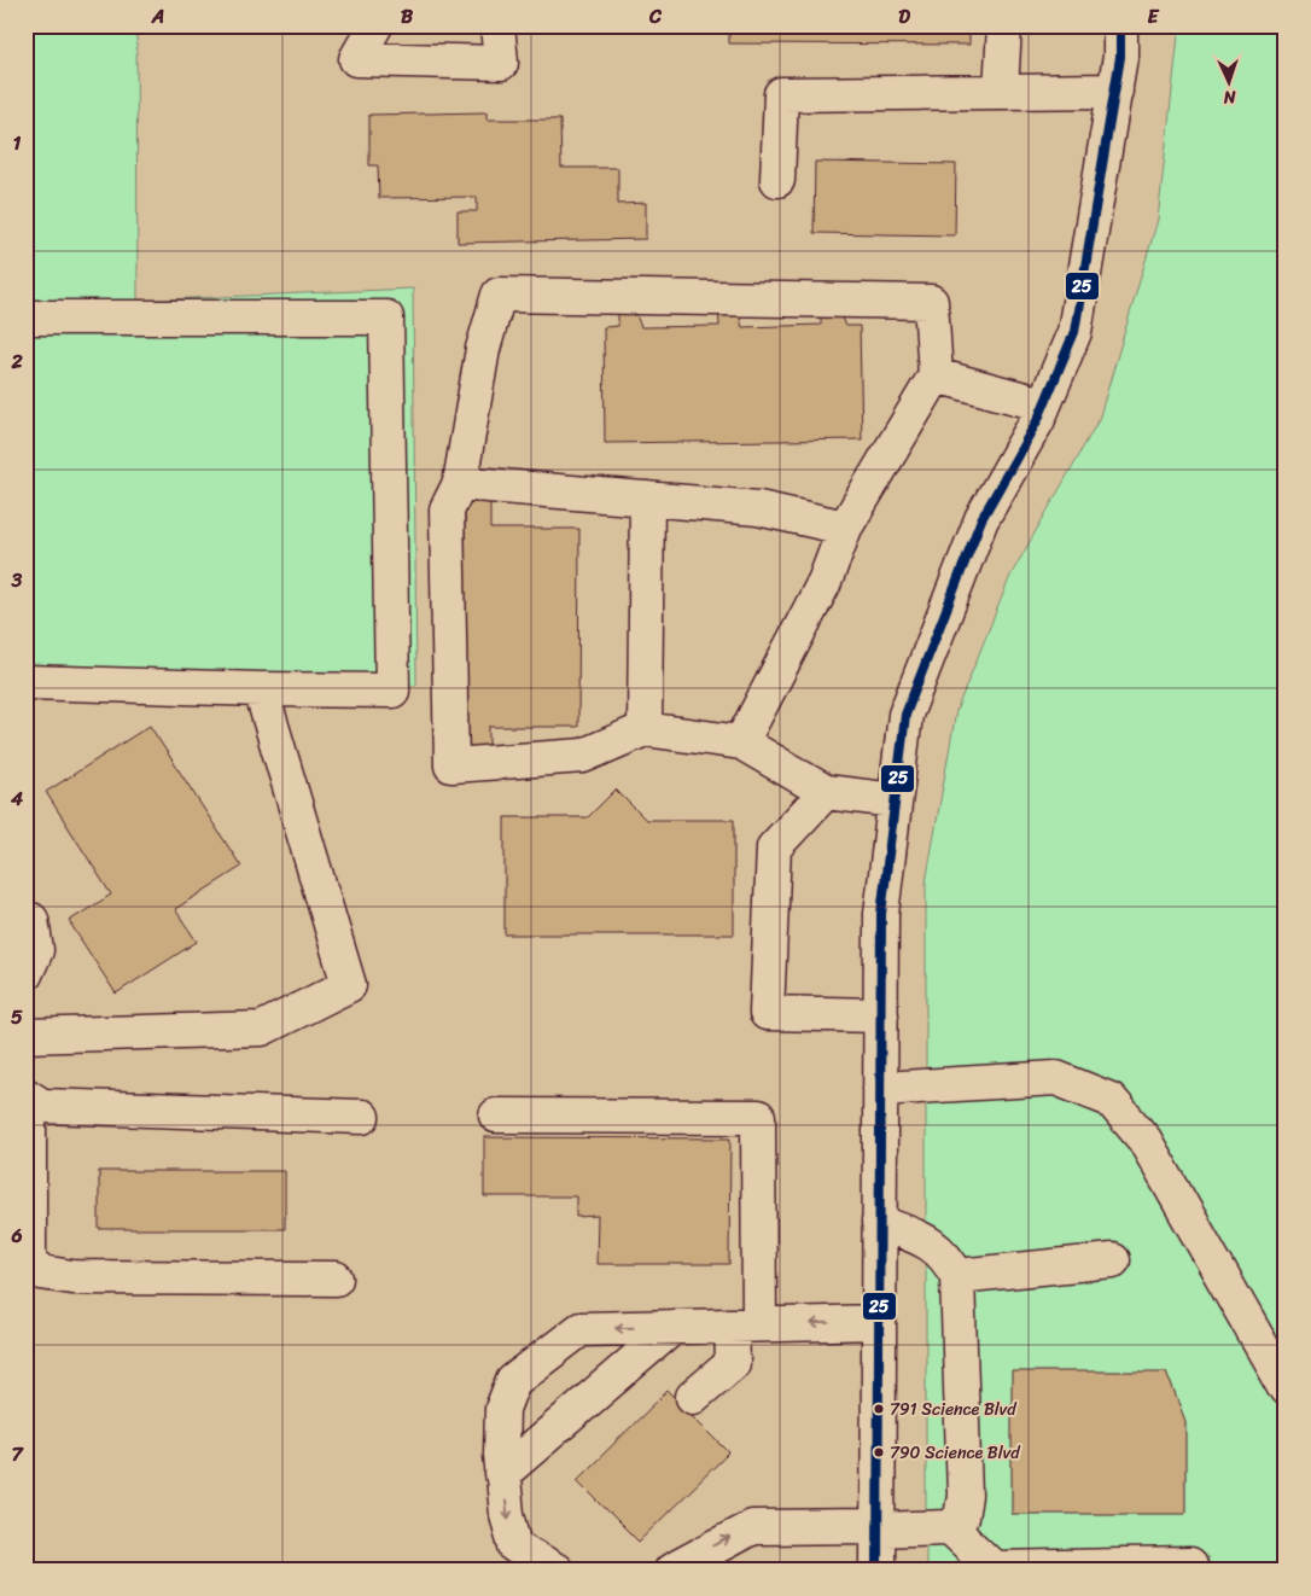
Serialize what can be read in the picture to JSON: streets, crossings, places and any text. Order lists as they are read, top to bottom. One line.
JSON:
{"places":["791 Science Blvd","790 Science Blvd"],"lines":["transit line 25"],"north":"bottom","grid":{"columns":["A","B","C","D","E"],"rows":["1","2","3","4","5","6","7"]}}
